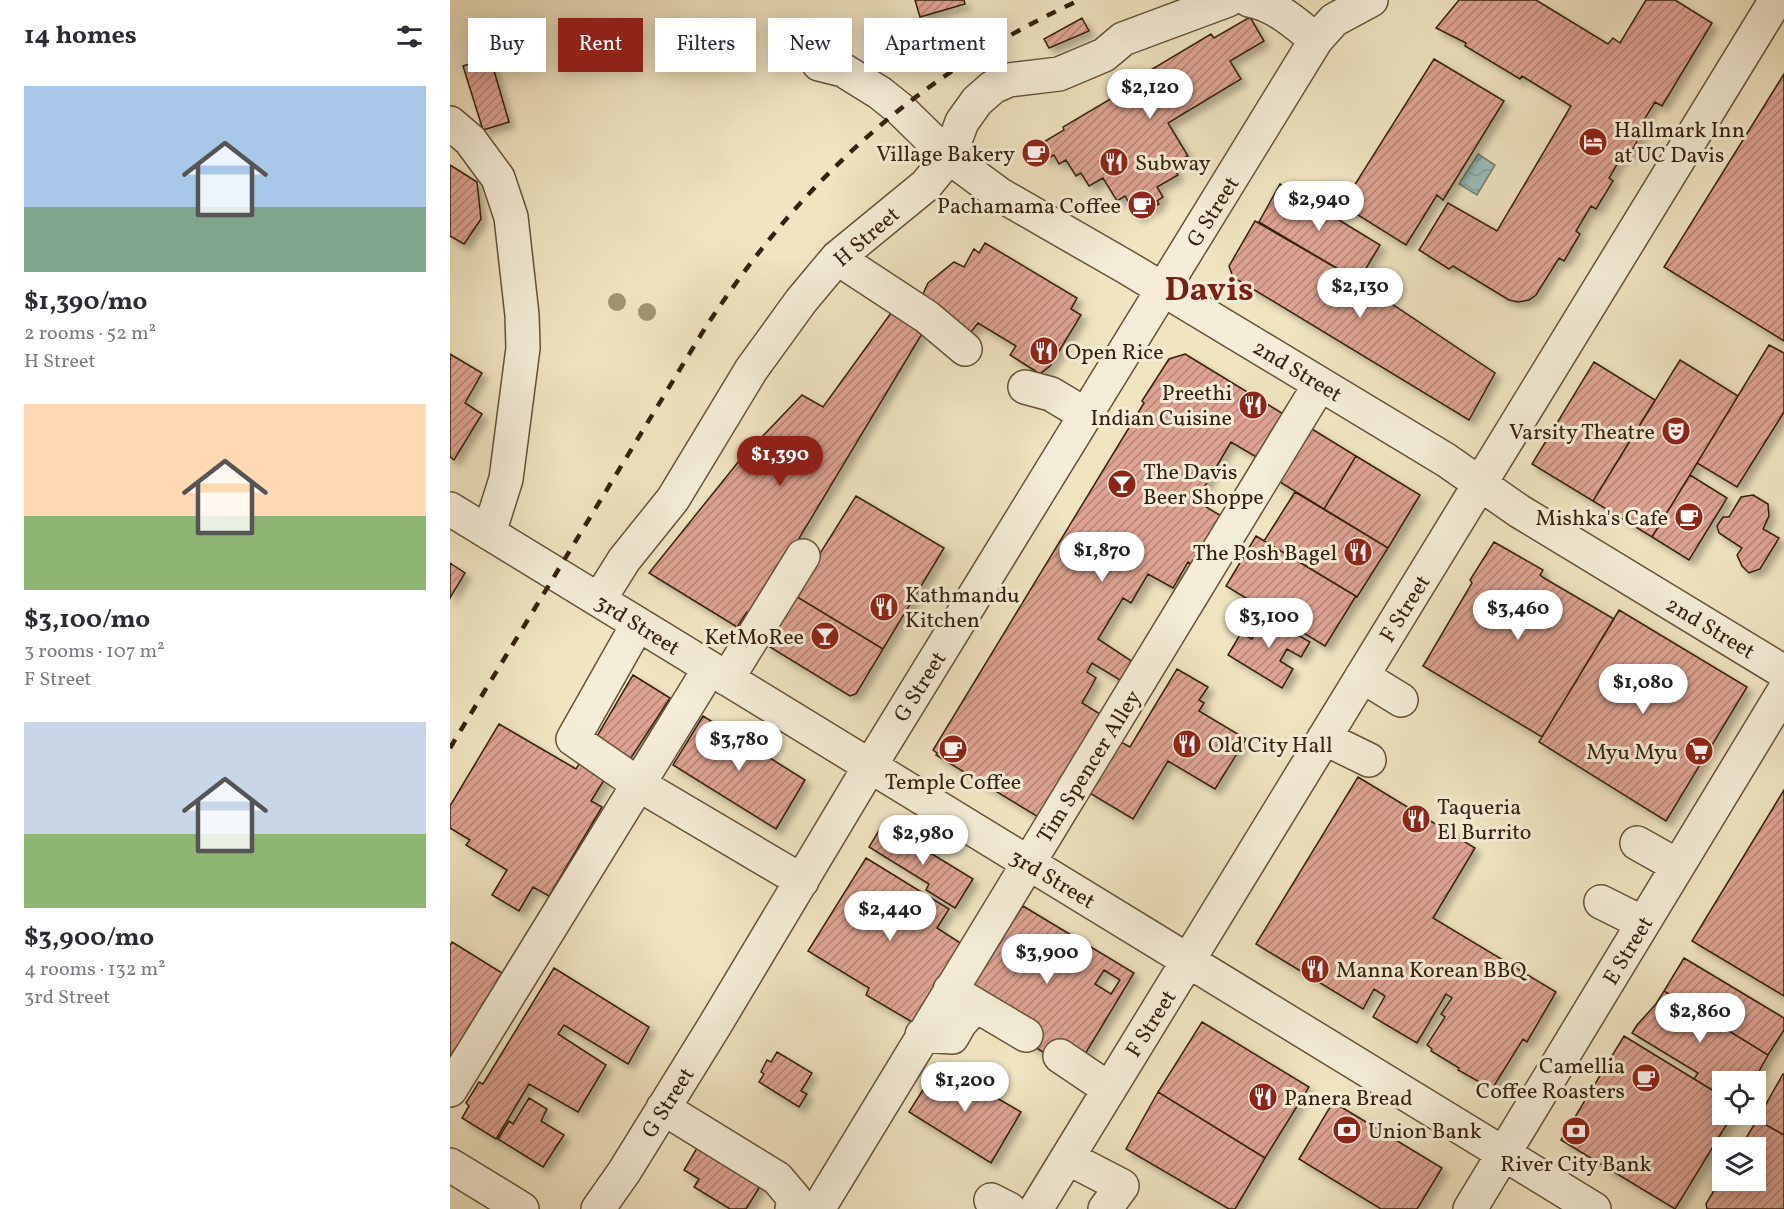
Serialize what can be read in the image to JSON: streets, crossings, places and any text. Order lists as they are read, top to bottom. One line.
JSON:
{"streets":{"street":["G Street","H Street","2nd Street","F Street","3rd Street","Tim Spencer Alley","E Street"]},"crossings":[["G Street","2nd Street"],["G Street","3rd Street"],["H Street","2nd Street"],["H Street","3rd Street"],["2nd Street","F Street"],["2nd Street","Tim Spencer Alley"],["F Street","3rd Street"],["3rd Street","Tim Spencer Alley"],["3rd Street","E Street"]],"districts":["Davis"],"places":{"hotel":["Hallmark Inn at UC Davis"],"cafe":["Village Bakery","Pachamama Coffee","Mishka's Cafe","Temple Coffee","Camellia Coffee Roasters"],"restaurant":["Subway","Open Rice","Preethi Indian Cuisine","The Posh Bagel","Kathmandu Kitchen","Old City Hall","Taqueria El Burrito","Manna Korean BBQ","Panera Bread"],"theatre":["Varsity Theatre"],"bar":["The Davis Beer Shoppe","KetMoRee"],"supermarket":["Myu Myu"],"bank":["Union Bank","River City Bank"]},"page":{"heading":"14 homes","chip":["Buy","Rent","Filters","New","Apartment"],"price":["$2,120","$2,940","$2,130","$1,390","$1,870","$3,460","$3,100","$1,080","$3,780","$2,980","$2,440","$3,900","$2,860","$1,200"],"list":[{"name":"$1,390/mo","note":"2 rooms · 52 m² · H Street"},{"name":"$3,100/mo","note":"3 rooms · 107 m² · F Street"},{"name":"$3,900/mo","note":"4 rooms · 132 m² · 3rd Street"}]}}
